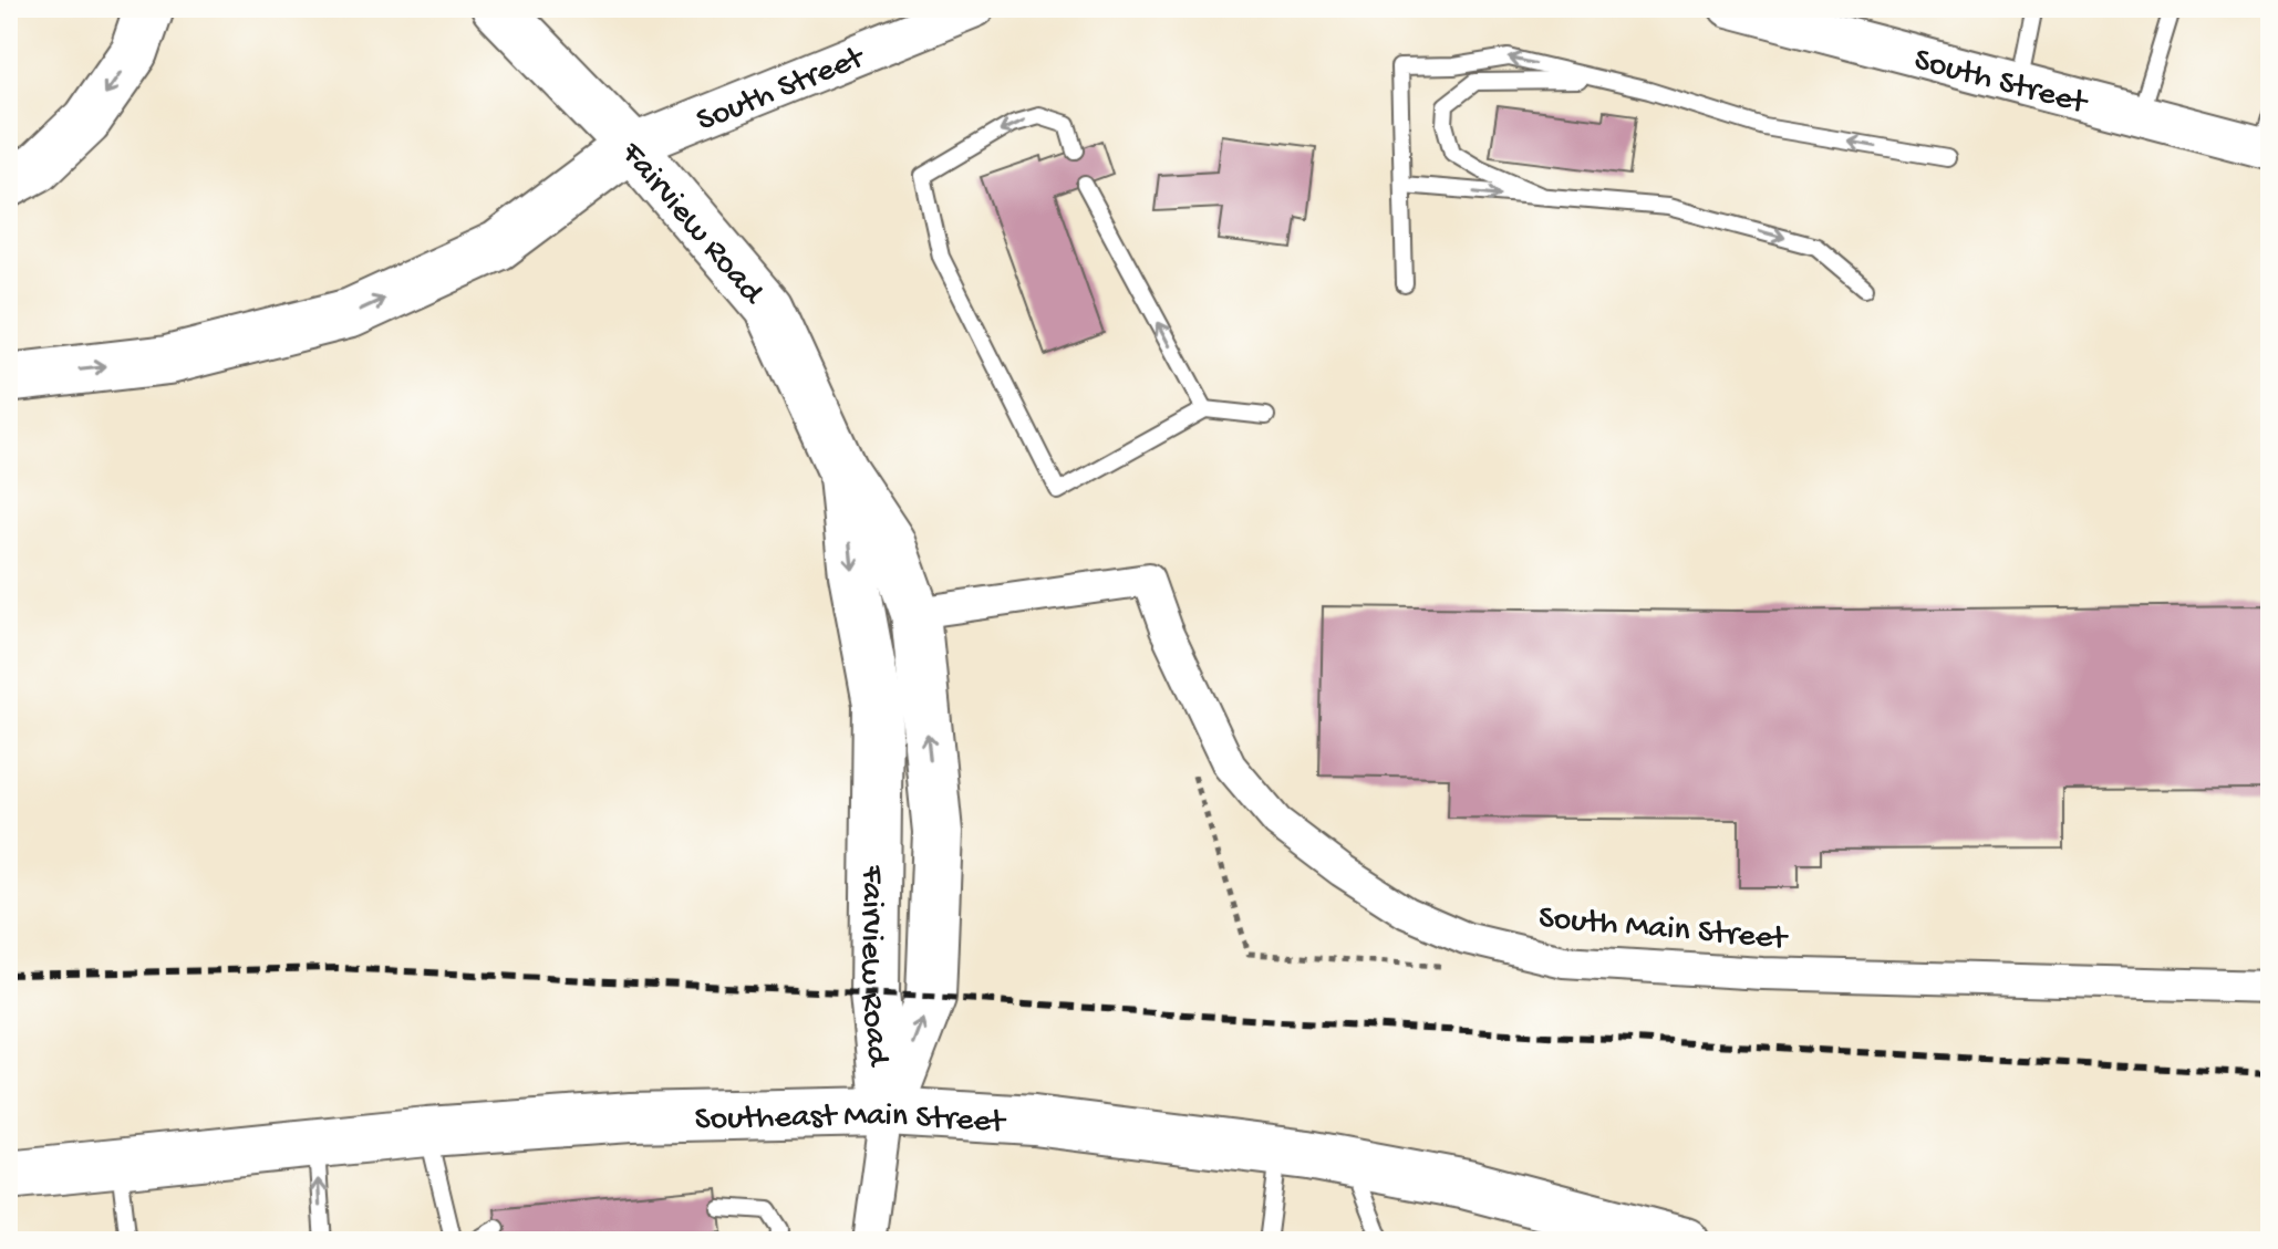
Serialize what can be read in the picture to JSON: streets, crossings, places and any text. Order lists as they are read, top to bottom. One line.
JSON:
{"streets":{"main road":["Fairview Road","Southeast Main Street"],"street":["South Street","South Main Street"]},"crossings":[["South Street","Fairview Road"],["Fairview Road","South Main Street"],["Fairview Road","Southeast Main Street"]]}
